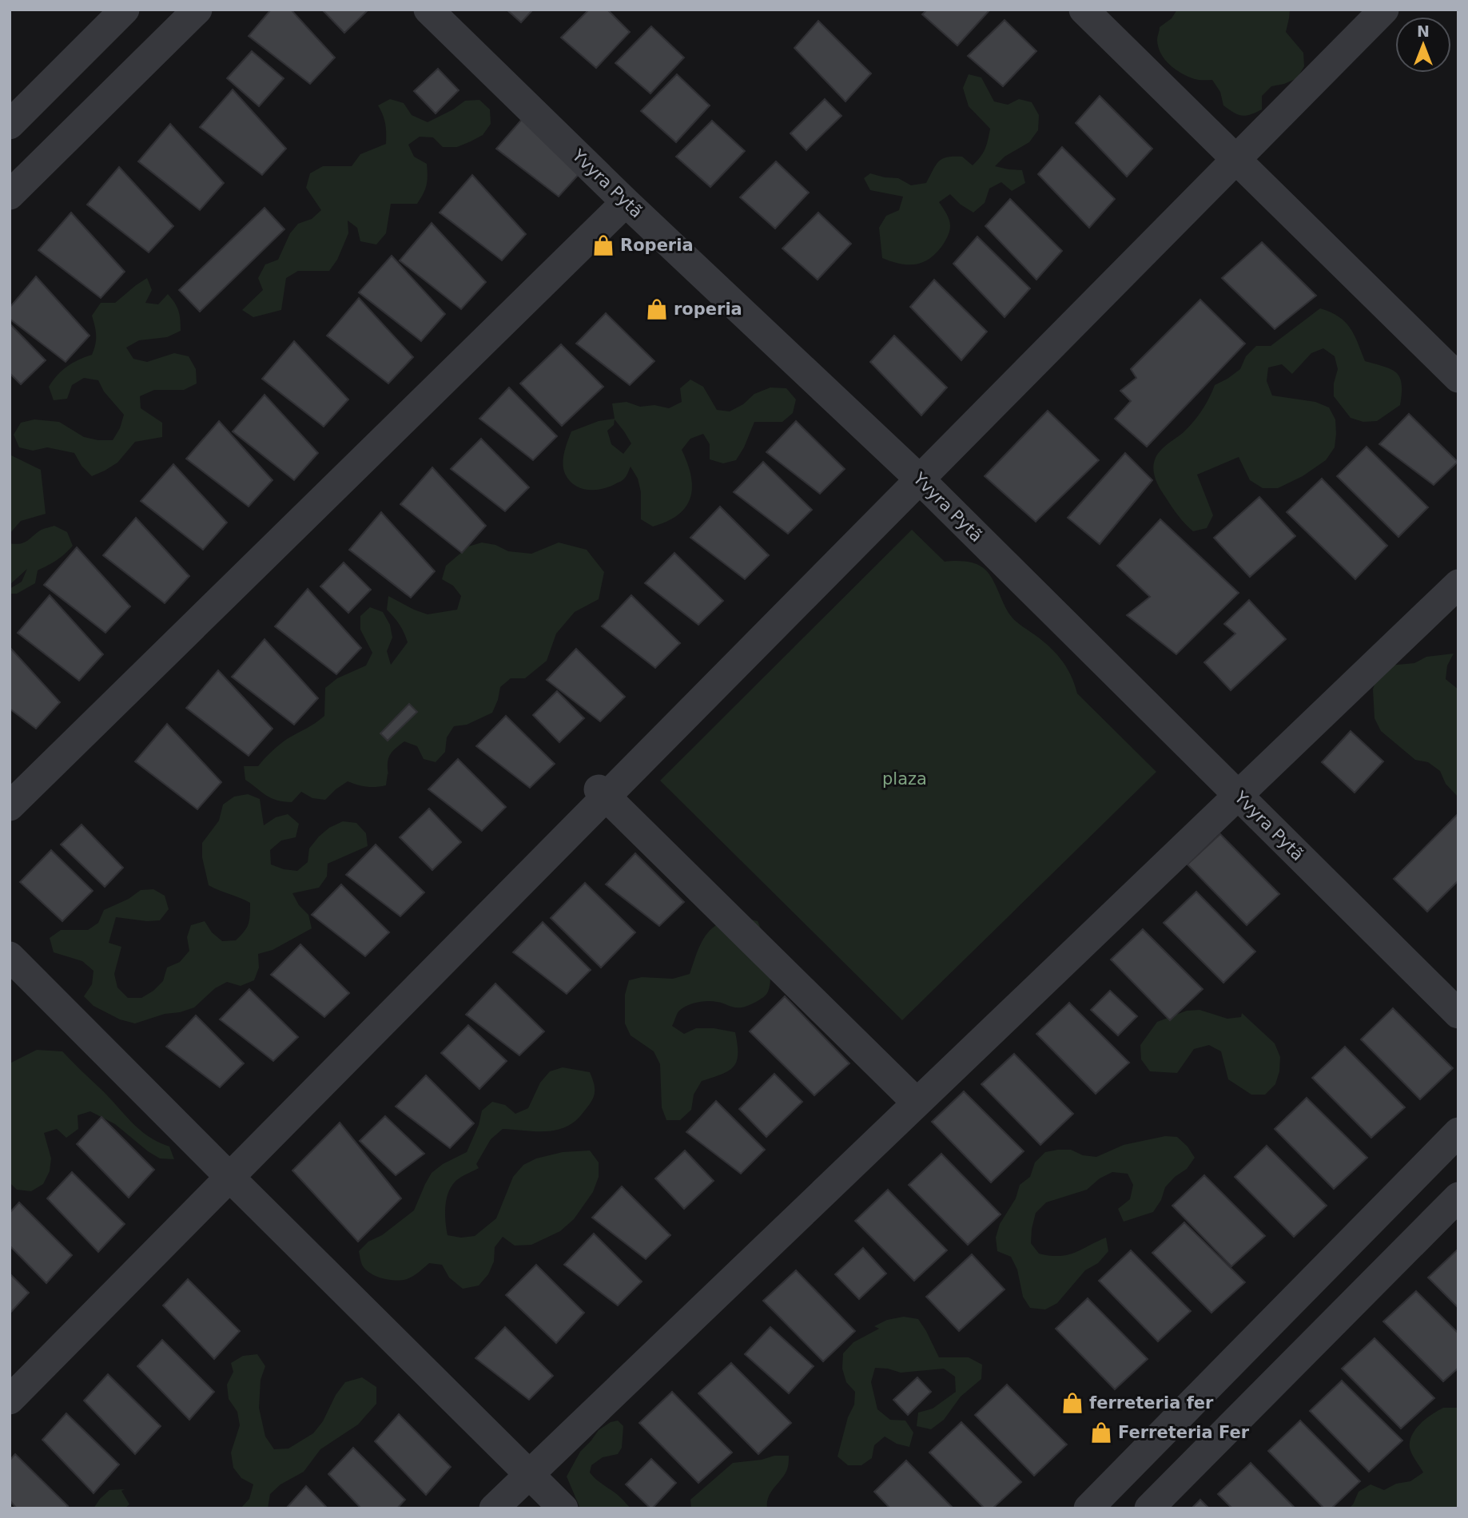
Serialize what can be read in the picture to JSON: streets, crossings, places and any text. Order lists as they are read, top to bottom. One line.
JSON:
{"streets":{"street":["Yvyra Pytã"]},"parks":["plaza"],"places":{"shop":["Roperia","roperia","ferreteria fer","Ferreteria Fer"]},"north":"top"}
